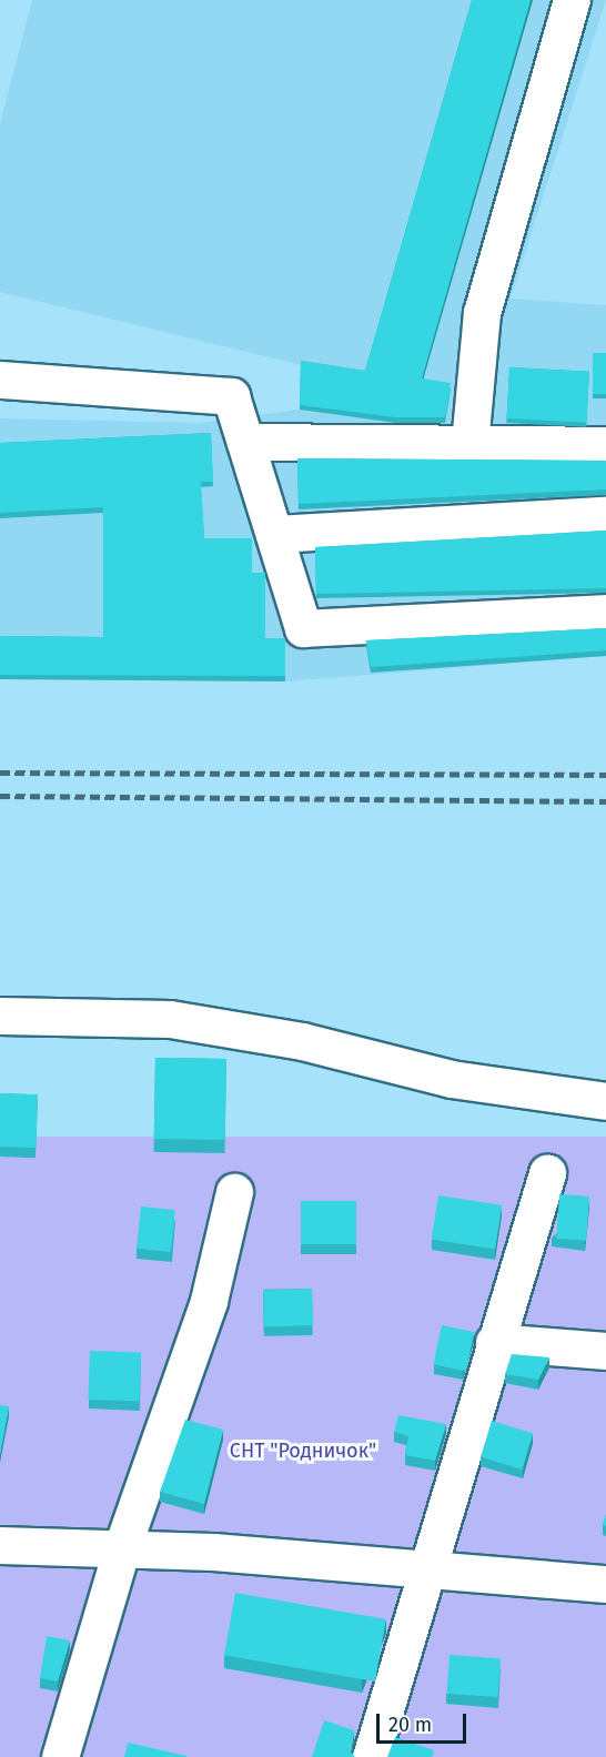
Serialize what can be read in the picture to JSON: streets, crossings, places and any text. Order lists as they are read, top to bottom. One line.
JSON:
{"parks":["СНТ \"Родничок\""],"scale_bar":"20 m"}
